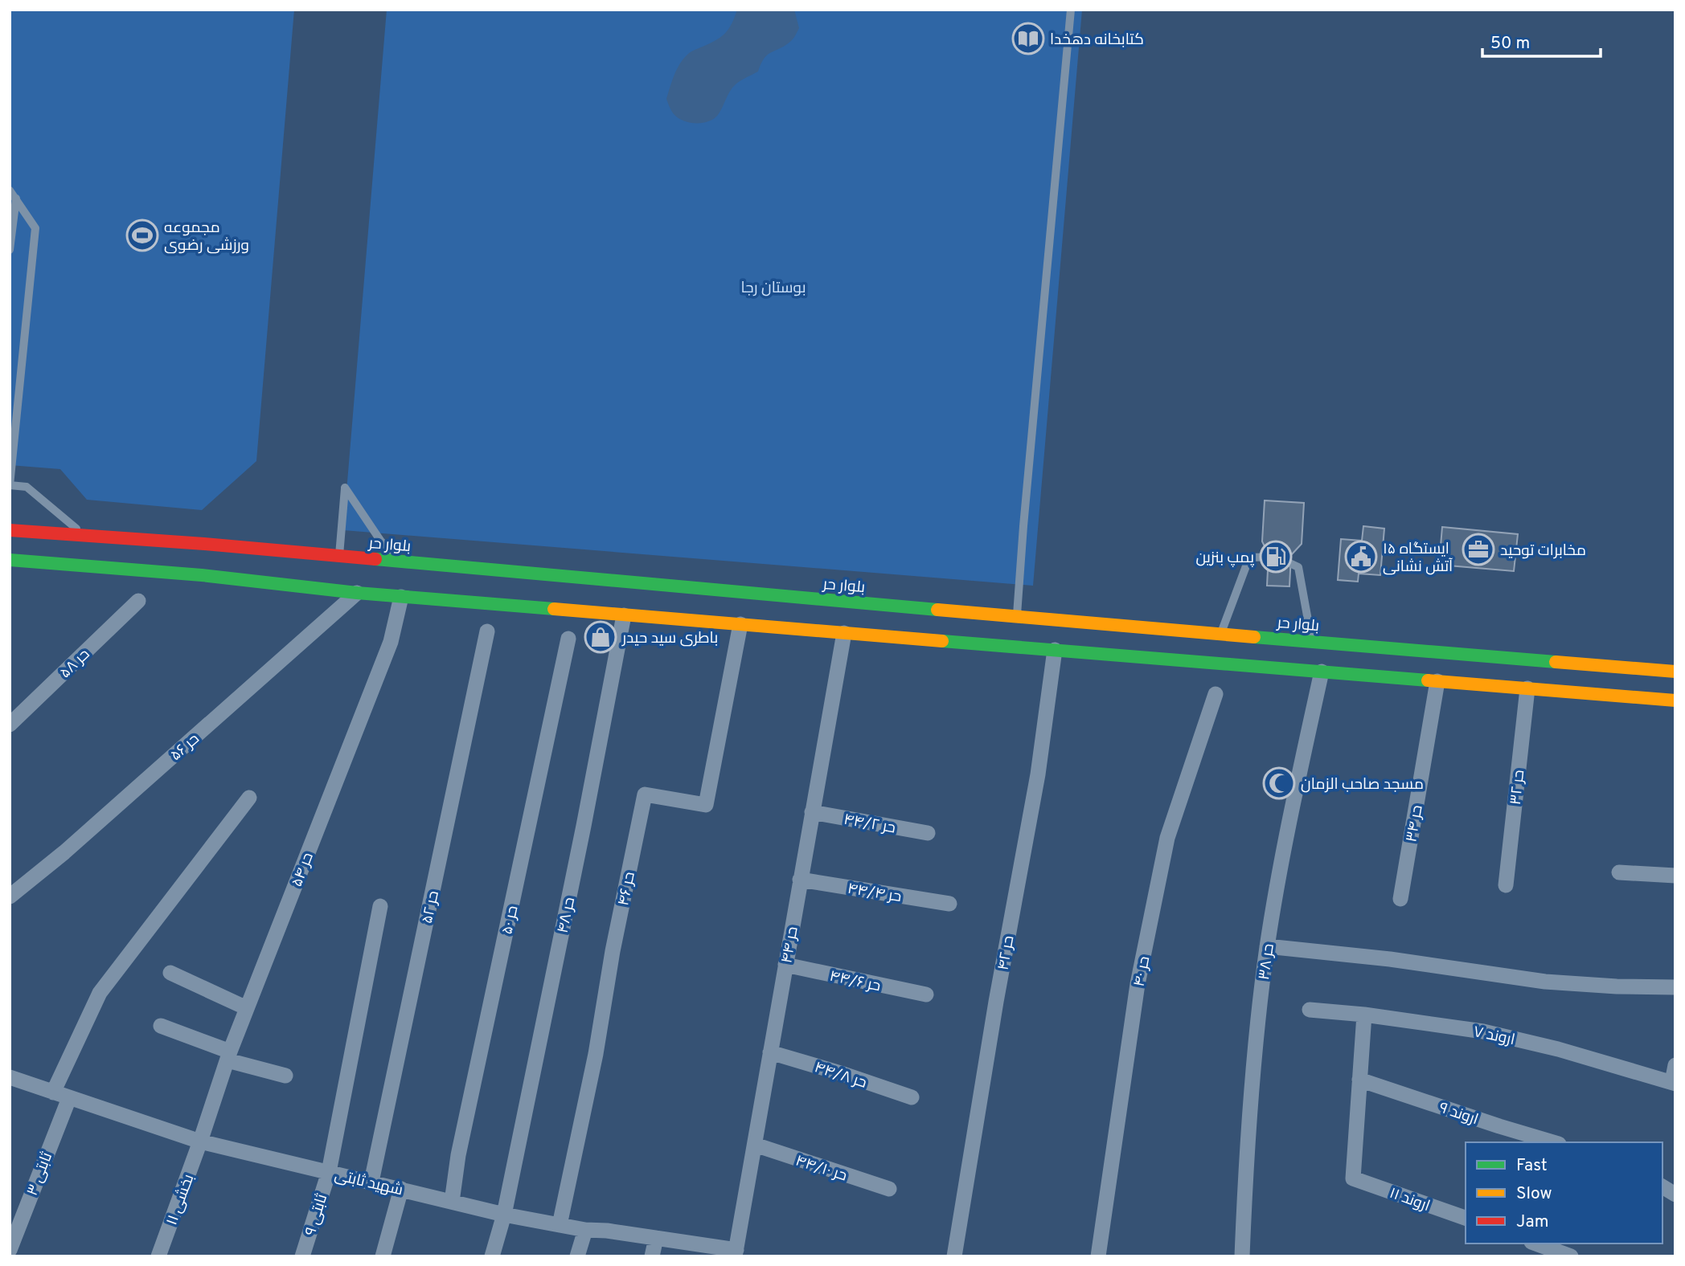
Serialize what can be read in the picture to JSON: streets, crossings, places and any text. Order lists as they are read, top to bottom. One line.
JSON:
{"streets":{"main road":["بلوار حر"],"street":["حر ۵۸","حر ۵۶","حر ۳۲","حر ۴۴/۲","حر ۳۴","حر ۵۴","حر ۴۶","حر ۴۴/۴","حر ۵۲","حر ۴۸","حر ۵۰","حر ۴۴","حر ۴۲","حر ۳۸","حر ۴۰","حر ۴۴/۶","اروند ۷","حر ۴۴/۸","اروند ۹","حر ۴۴/۱۰","ثابتی ۳","شهید ثابتی","اروند ۱۱","بخشی ۱۱","ثابتی ۹"]},"crossings":[["بلوار حر","حر ۵۶"],["بلوار حر","حر ۳۲"],["بلوار حر","حر ۳۴"],["بلوار حر","حر ۵۴"],["بلوار حر","حر ۴۶"],["بلوار حر","حر ۴۸"],["بلوار حر","حر ۴۴"],["بلوار حر","حر ۴۲"],["بلوار حر","حر ۳۸"],["حر ۴۴/۲","حر ۴۴"],["حر ۵۴","شهید ثابتی"],["حر ۵۴","بخشی ۱۱"],["حر ۴۶","شهید ثابتی"],["حر ۴۴/۴","حر ۴۴"],["حر ۵۲","شهید ثابتی"],["حر ۴۸","شهید ثابتی"],["حر ۵۰","شهید ثابتی"],["حر ۴۴","حر ۴۴/۶"],["حر ۴۴","حر ۴۴/۸"],["حر ۴۴","حر ۴۴/۱۰"],["حر ۴۴","شهید ثابتی"],["اروند ۹","اروند ۱۱"],["ثابتی ۳","شهید ثابتی"],["شهید ثابتی","بخشی ۱۱"],["شهید ثابتی","ثابتی ۹"]],"parks":["بوستان رجا"],"places":{"library":["کتابخانه دهخدا"],"sports":["مجموعه ورزشی رضوی"],"office":["مخابرات توحید"],"fuel station":["پمپ بنزین"],"public building":["ایستگاه ۱۵ آتش نشانی"],"shop":["باطری سید حیدر"],"mosque":["مسجد صاحب الزمان"]},"legend":["Fast","Slow","Jam"],"scale_bar":"50 m"}
